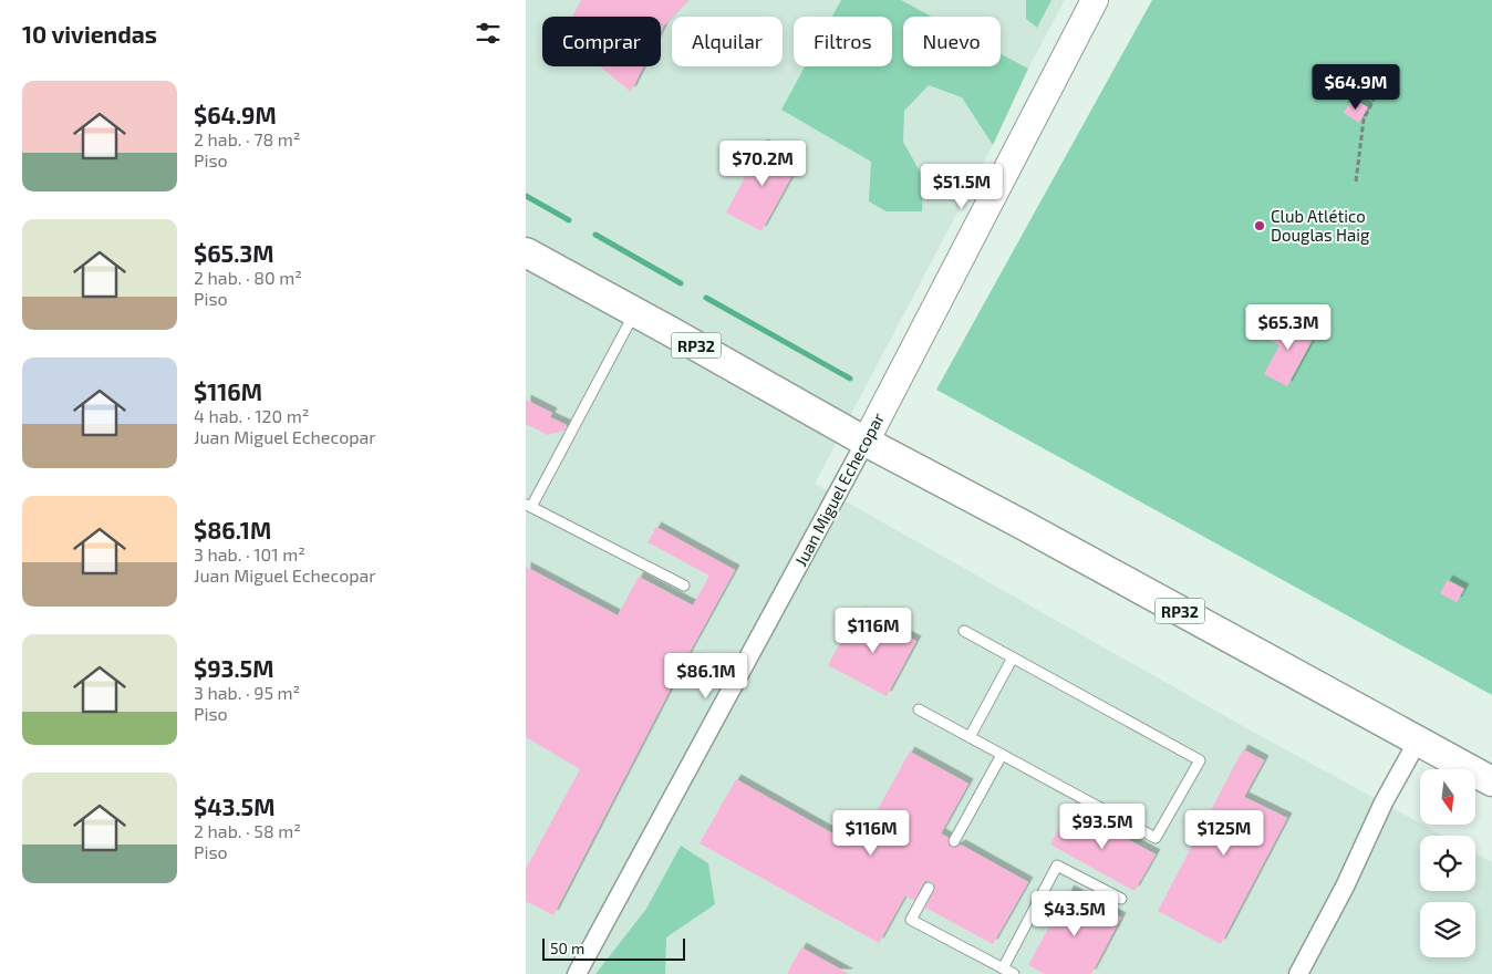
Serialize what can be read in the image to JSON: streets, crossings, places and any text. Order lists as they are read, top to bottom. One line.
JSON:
{"streets":{"main road":["RP32"],"street":["Juan Miguel Echecopar"]},"crossings":[["RP32","Juan Miguel Echecopar"]],"places":["Club Atlético Douglas Haig"],"scale_bar":"50 m","north":"bottom","page":{"heading":"10 viviendas","chip":["Comprar","Alquilar","Filtros","Nuevo"],"price":["$64.9M","$70.2M","$51.5M","$65.3M","$116M","$86.1M","$93.5M","$116M","$125M","$43.5M"],"list":[{"name":"$64.9M","note":"2 hab. · 78 m² · Piso"},{"name":"$65.3M","note":"2 hab. · 80 m² · Piso"},{"name":"$116M","note":"4 hab. · 120 m² · Juan Miguel Echecopar"},{"name":"$86.1M","note":"3 hab. · 101 m² · Juan Miguel Echecopar"},{"name":"$93.5M","note":"3 hab. · 95 m² · Piso"},{"name":"$43.5M","note":"2 hab. · 58 m² · Piso"}],"scale":"50 m"}}
